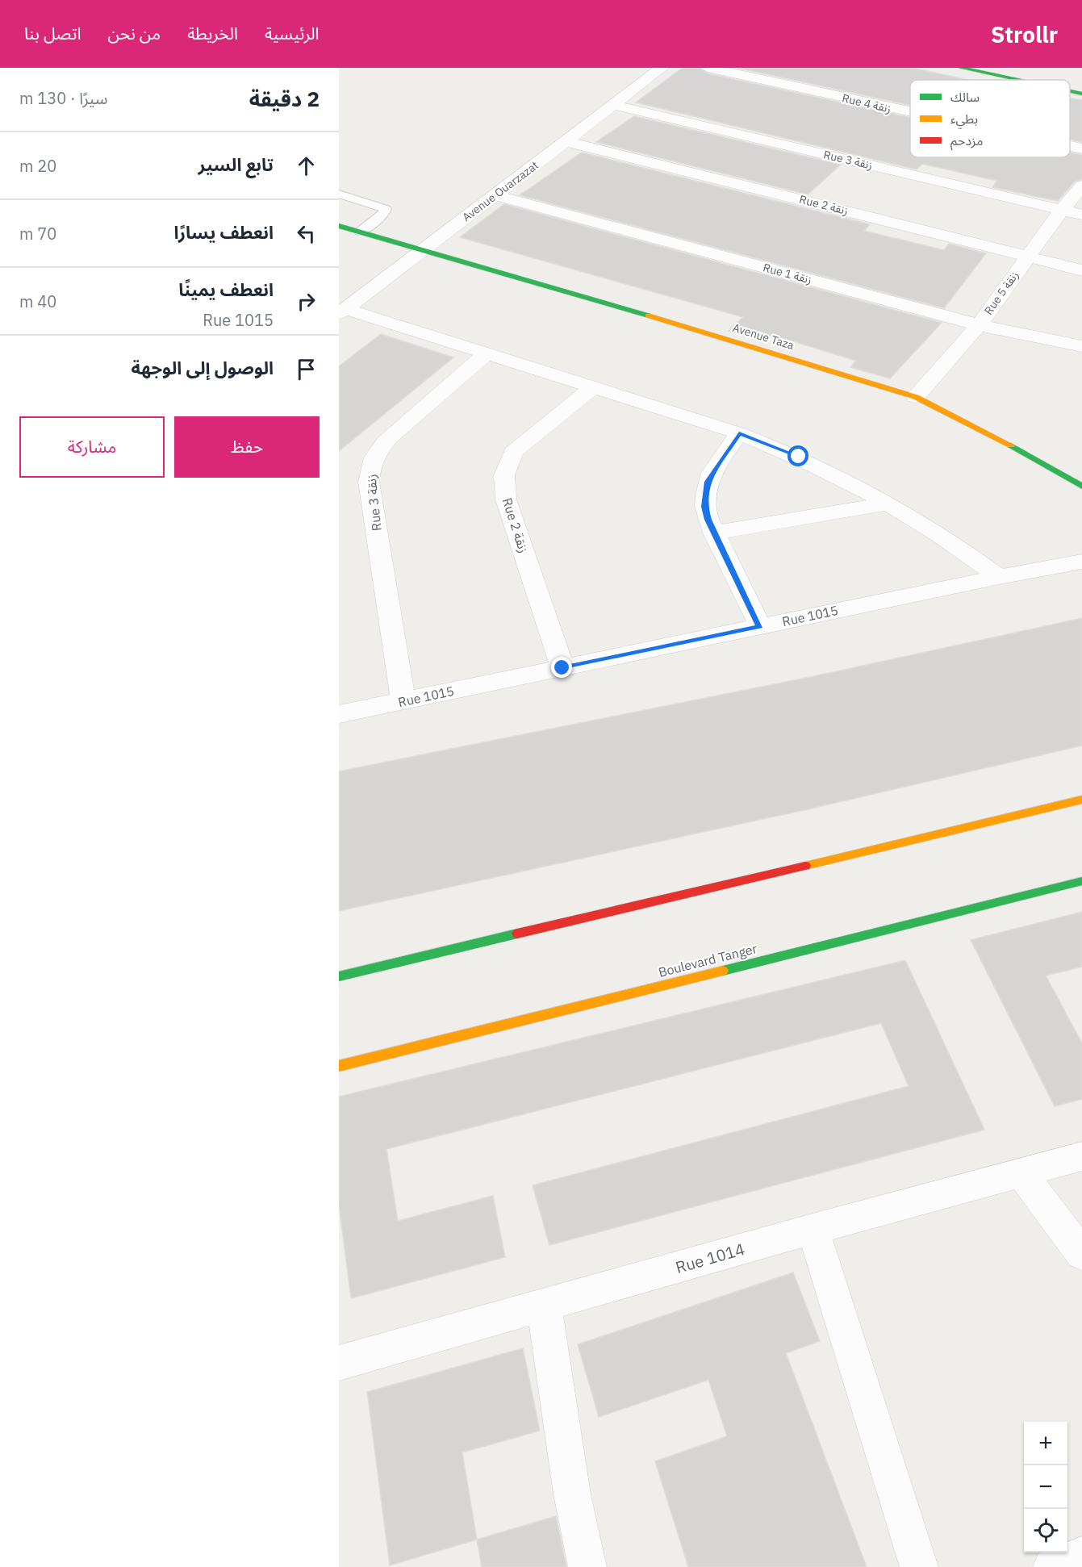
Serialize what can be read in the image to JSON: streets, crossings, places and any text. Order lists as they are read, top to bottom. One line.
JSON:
{"streets":{"street":["Rue 4 زنقة","Rue 3 زنقة","Avenue Ouarzazat","Rue 2 زنقة","Rue 1 زنقة","Rue 5 زنقة","Avenue Taza","Rue 1015","Boulevard Tanger","Rue 1014"]},"crossings":[["Rue 3 زنقة","Avenue Ouarzazat"],["Rue 3 زنقة","Rue 5 زنقة"],["Rue 3 زنقة","Rue 1015"],["Avenue Ouarzazat","Rue 2 زنقة"],["Avenue Ouarzazat","Rue 1 زنقة"],["Avenue Ouarzazat","Avenue Taza"],["Rue 2 زنقة","Rue 5 زنقة"],["Rue 2 زنقة","Rue 1015"],["Rue 1 زنقة","Rue 5 زنقة"],["Rue 5 زنقة","Avenue Taza"]],"legend":["سالك","بطيء","مزدحم"],"page":{"header":"Strollr","nav":["الرئيسية","الخريطة","من نحن","اتصل بنا"],"heading":["2 دقيقة","سيرًا · 130 m"],"list":[["تابع السير","20 m"],["انعطف يسارًا","70 m"],["انعطف يمينًا","Rue 1015","40 m"],"الوصول إلى الوجهة"],"buttons":["حفظ","مشاركة"],"map_buttons":["+","−"]}}
